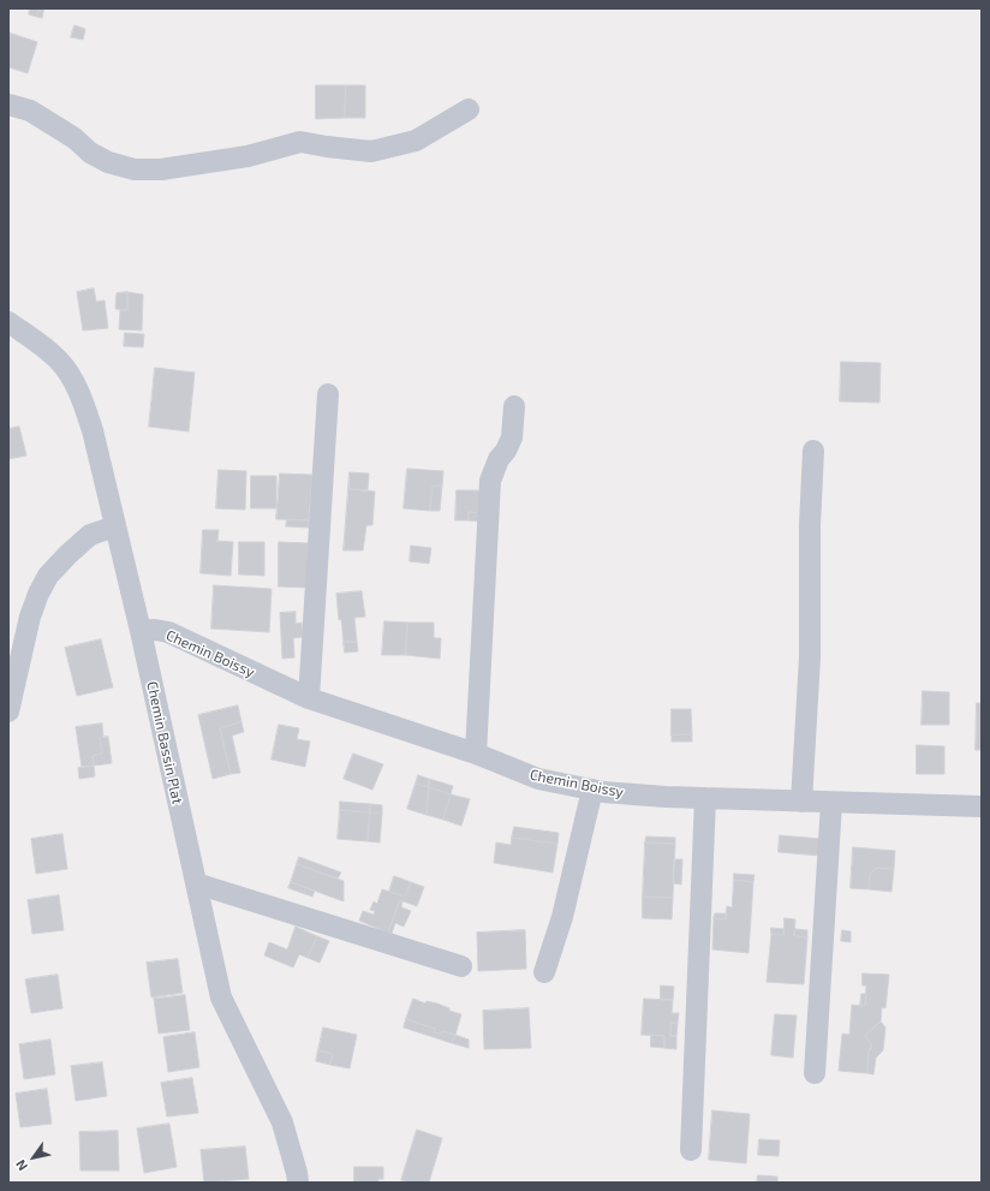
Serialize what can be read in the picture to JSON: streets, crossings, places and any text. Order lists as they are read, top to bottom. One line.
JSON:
{"streets":{"street":["Chemin Boissy","Chemin Bassin Plat"]},"crossings":[["Chemin Boissy","Chemin Bassin Plat"]],"north":"bottom left"}
